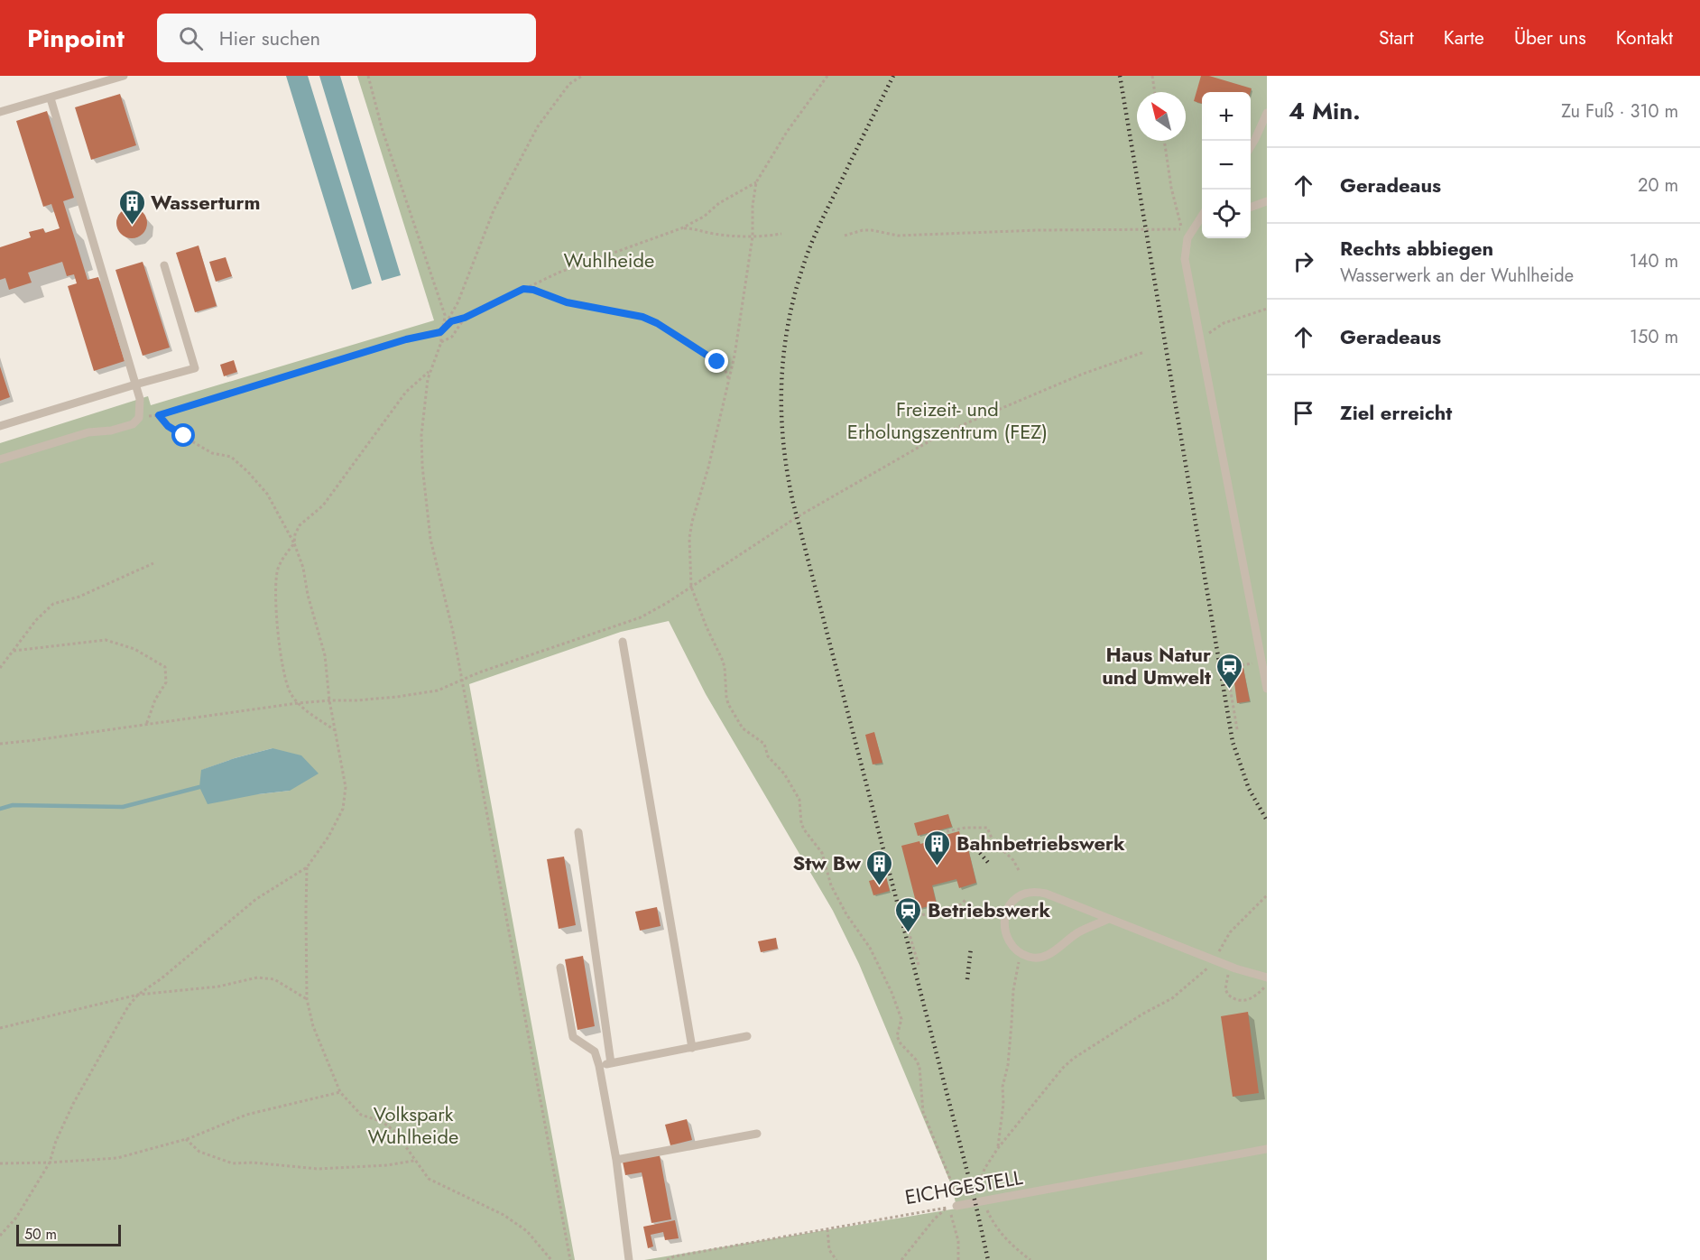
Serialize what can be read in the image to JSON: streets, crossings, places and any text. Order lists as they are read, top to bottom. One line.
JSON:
{"streets":{"lane":["EICHGESTELL"]},"parks":["Wuhlheide","Freizeit- und Erholungszentrum (FEZ)","Volkspark Wuhlheide"],"places":{"building":["Wasserturm","Bahnbetriebswerk","Stw Bw"],"station":["Haus Natur und Umwelt","Betriebswerk"]},"scale_bar":"50 m","north":"top left","page":{"header":"Pinpoint","search":"Hier suchen","nav":["Start","Karte","Über uns","Kontakt"],"heading":["4 Min.","Zu Fuß · 310 m"],"map_buttons":["+","−"],"list":[["Geradeaus","20 m"],["Rechts abbiegen","Wasserwerk an der Wuhlheide","140 m"],["Geradeaus","150 m"],"Ziel erreicht"],"scale":"50 m"}}
